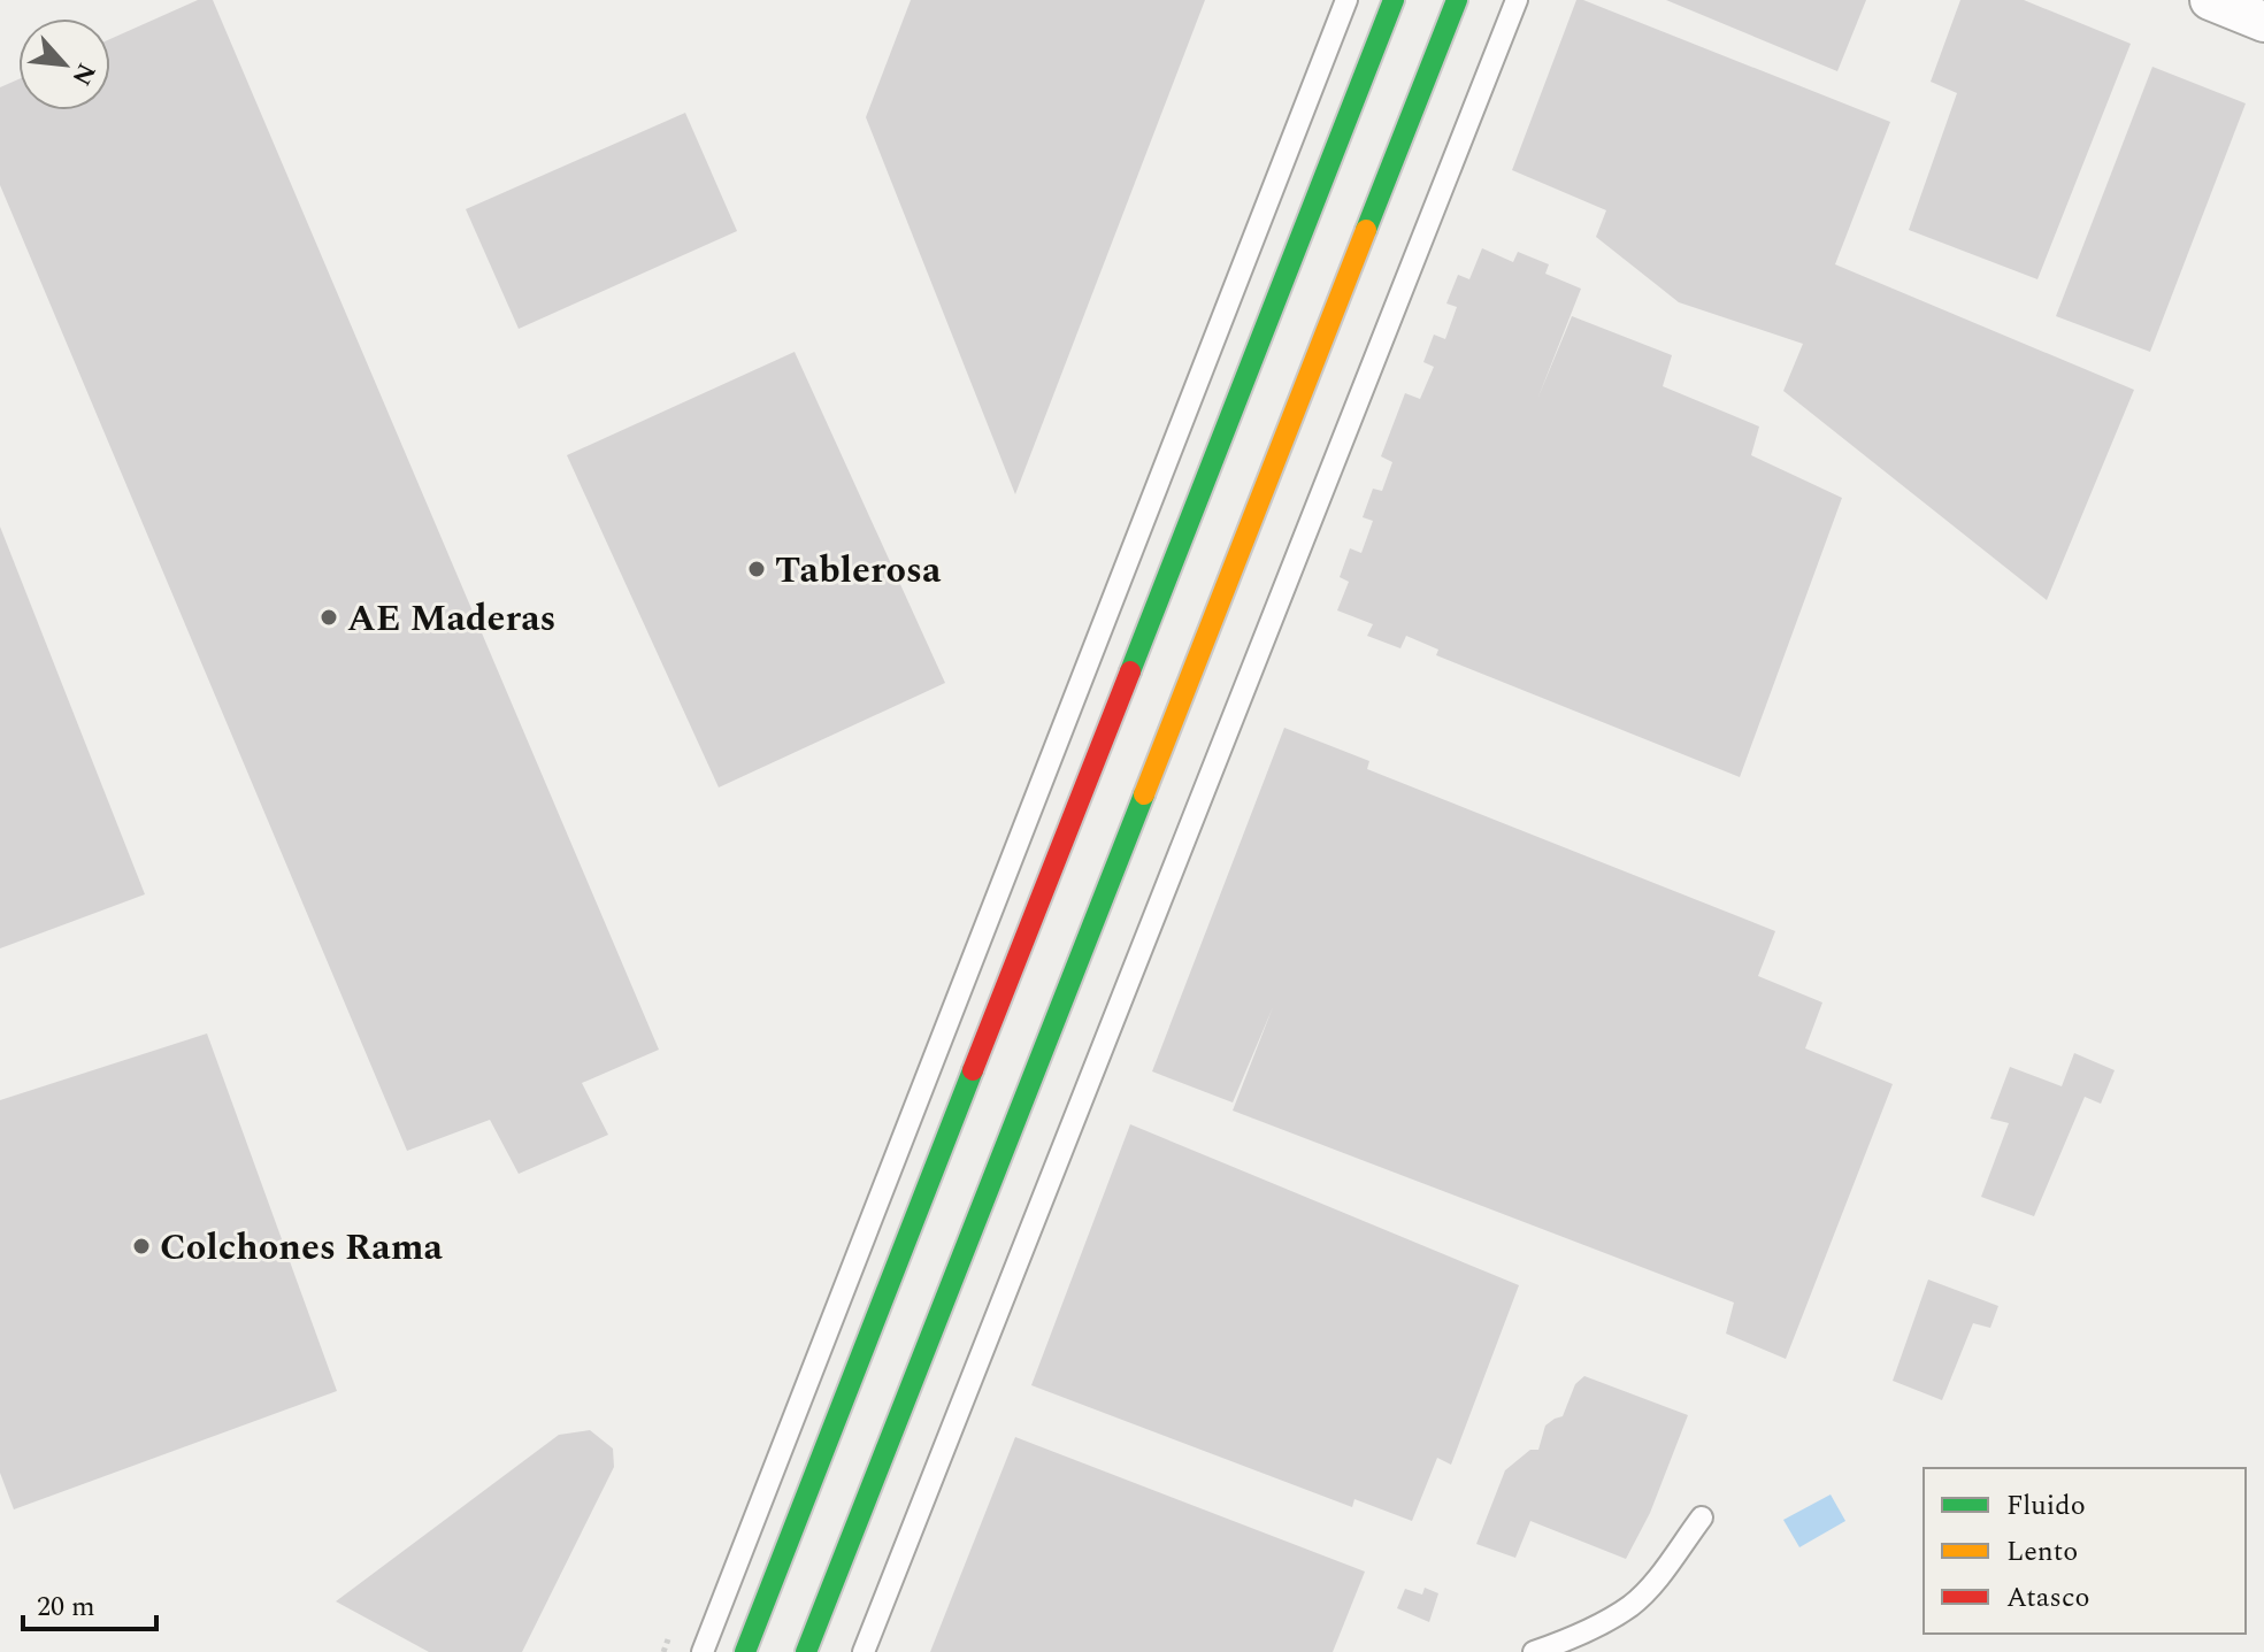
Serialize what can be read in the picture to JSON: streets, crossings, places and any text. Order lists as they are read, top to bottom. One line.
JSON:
{"places":["Tablerosa","AE Maderas","Colchones Rama"],"legend":["Fluido","Lento","Atasco"],"scale_bar":"20 m","north":"bottom right"}
